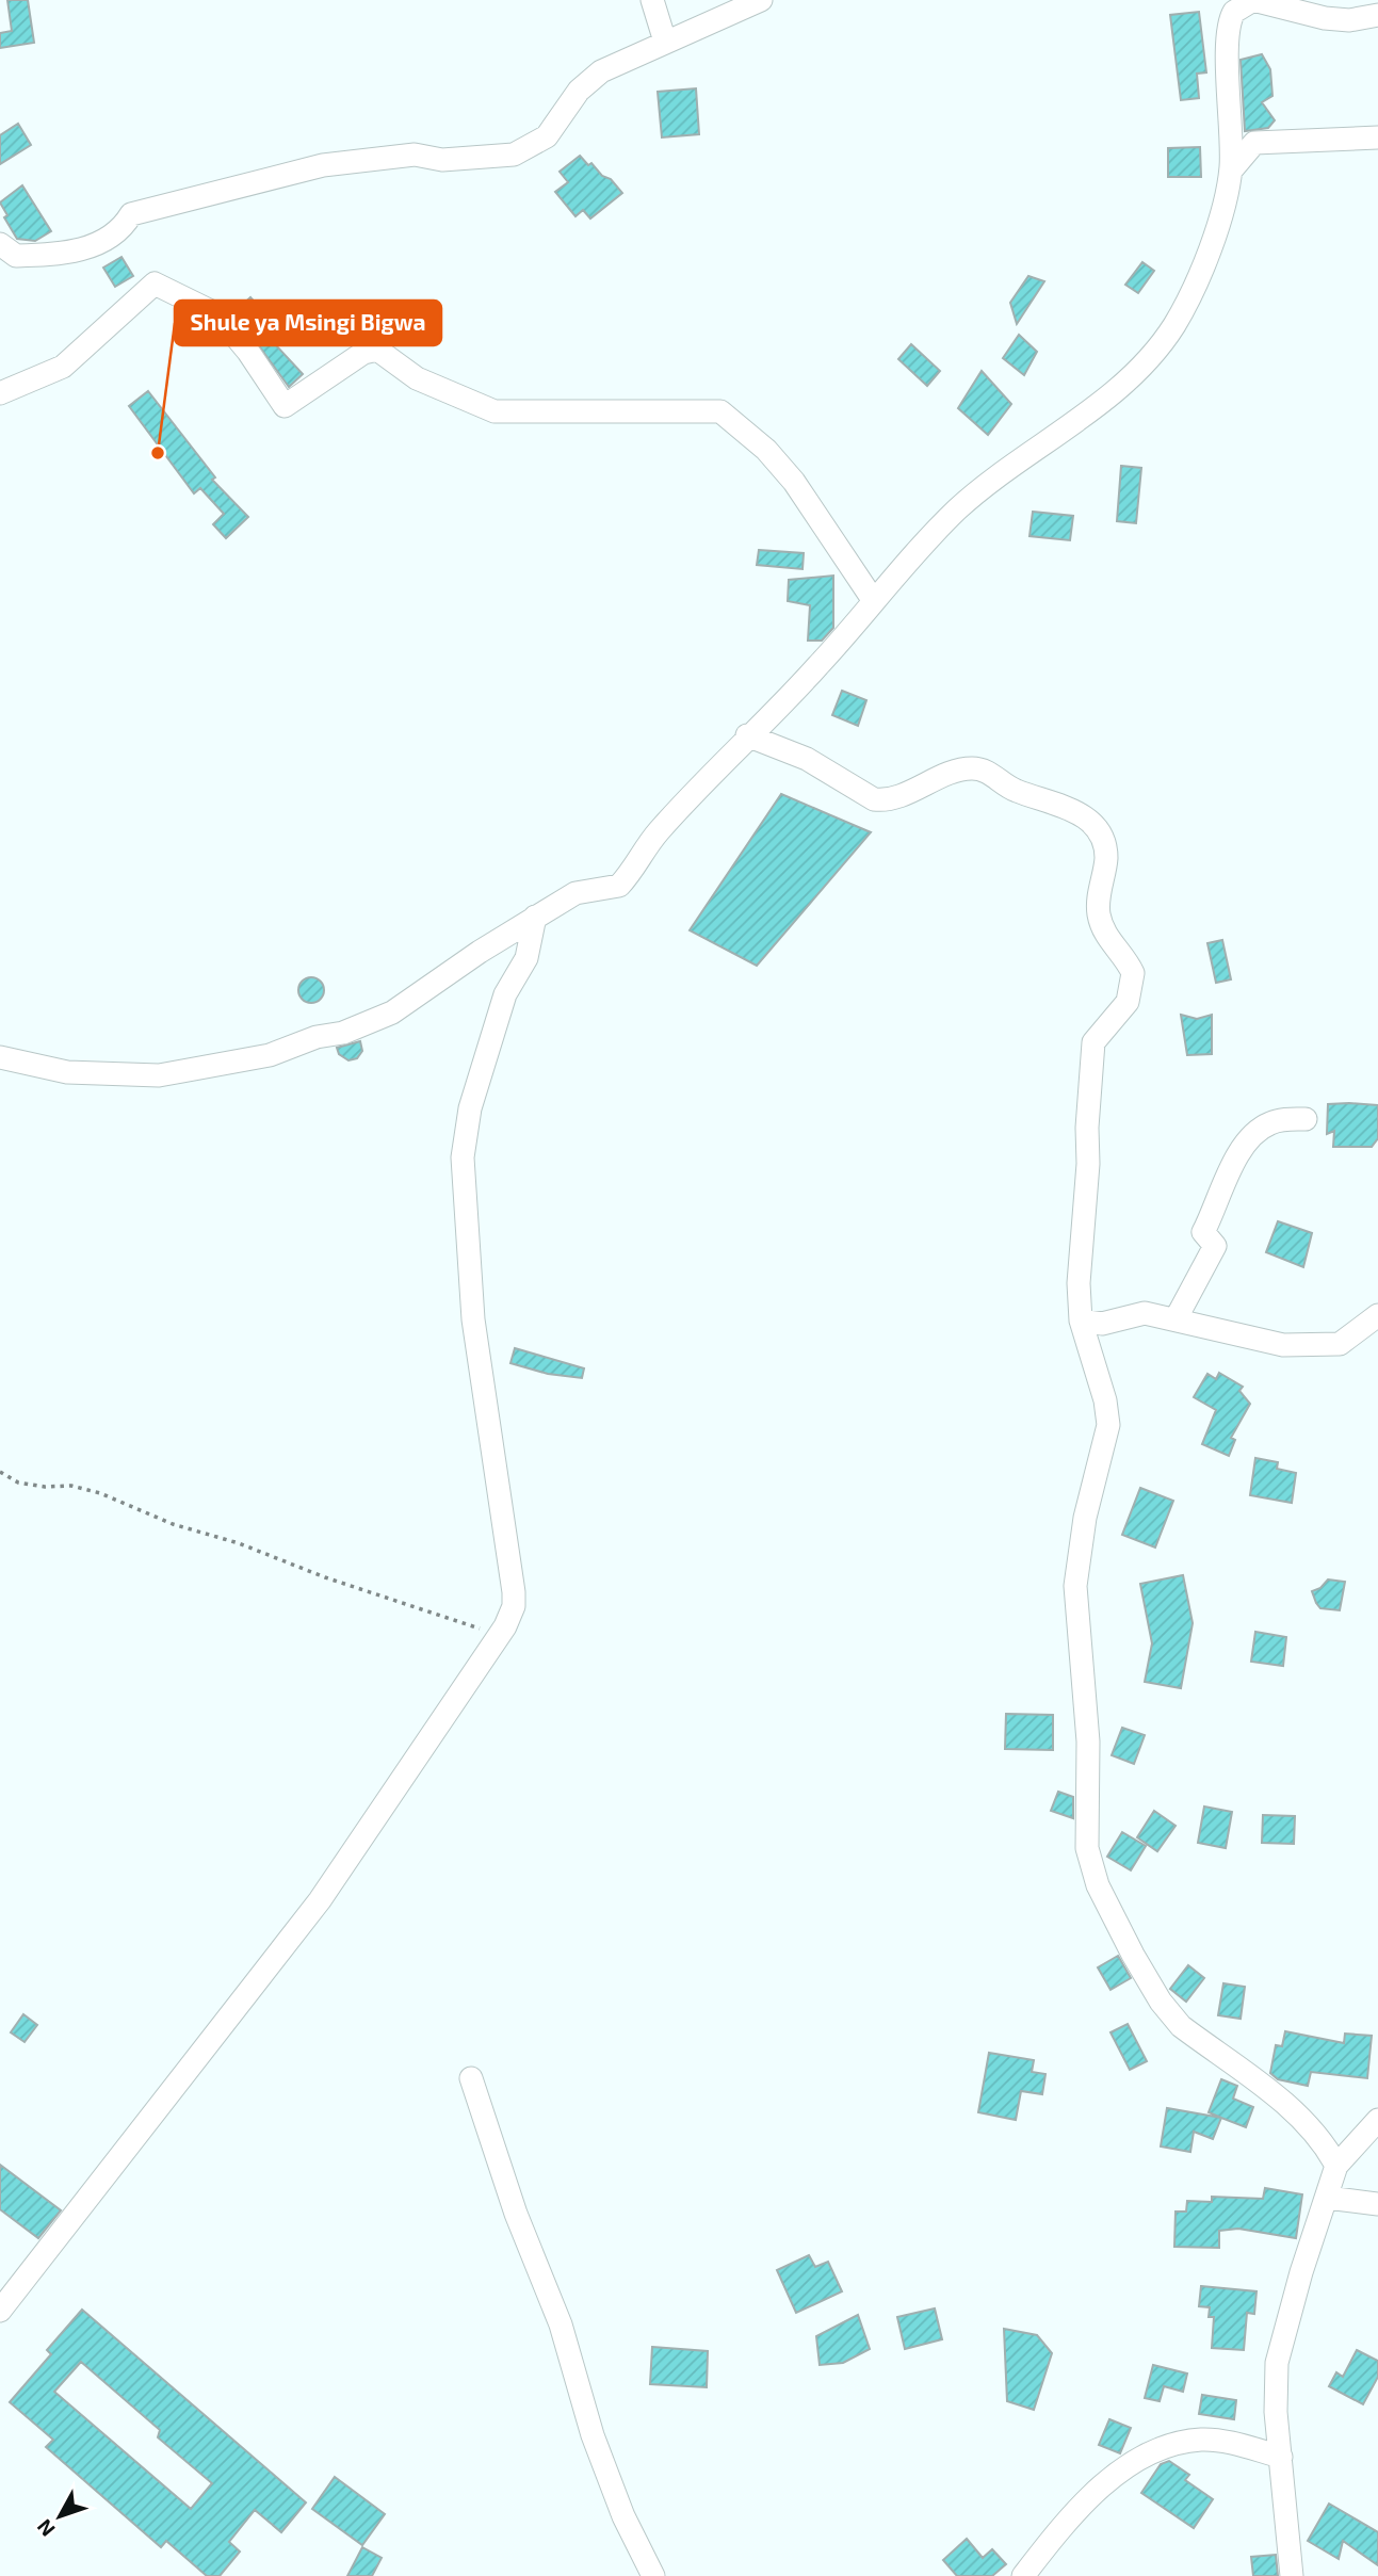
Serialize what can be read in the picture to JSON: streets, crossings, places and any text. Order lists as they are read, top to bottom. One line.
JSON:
{"places":["Shule ya Msingi Bigwa"],"north":"bottom left"}
